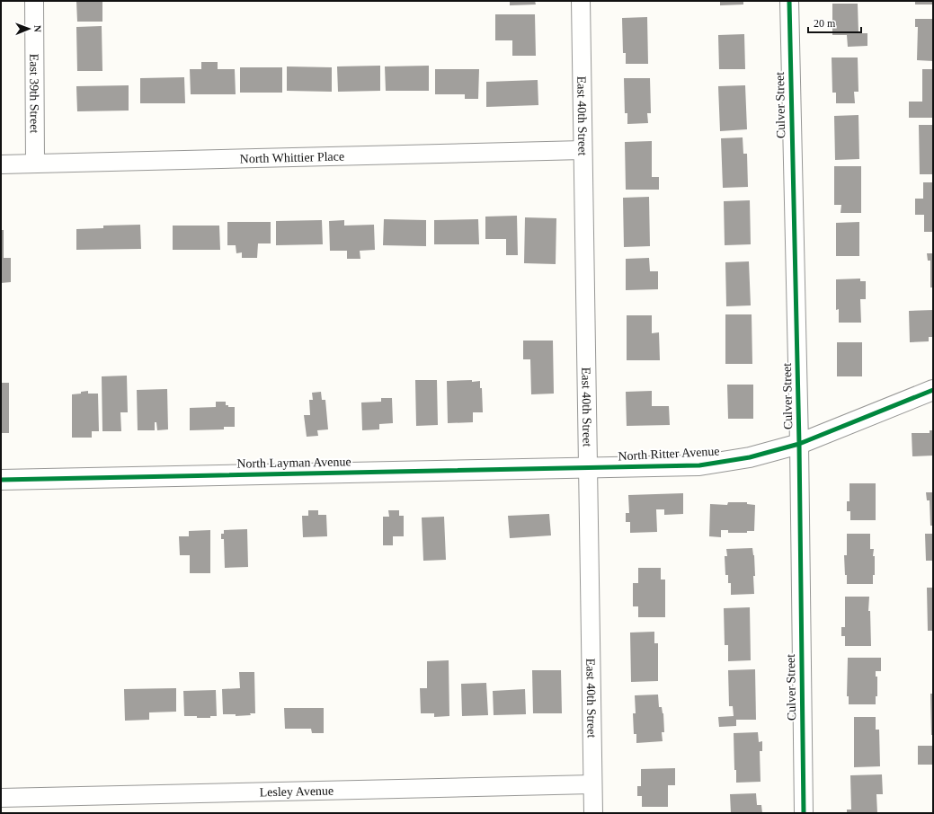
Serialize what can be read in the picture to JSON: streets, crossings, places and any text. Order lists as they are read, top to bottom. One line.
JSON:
{"streets":{"street":["East 39th Street","Culver Street","East 40th Street","North Whittier Place","North Ritter Avenue","North Layman Avenue","Lesley Avenue"]},"crossings":[["East 39th Street","North Whittier Place"],["Culver Street","North Ritter Avenue"],["East 40th Street","North Whittier Place"],["East 40th Street","North Ritter Avenue"],["East 40th Street","North Layman Avenue"],["East 40th Street","Lesley Avenue"],["North Ritter Avenue","North Layman Avenue"]],"scale_bar":"20 m","north":"right"}
